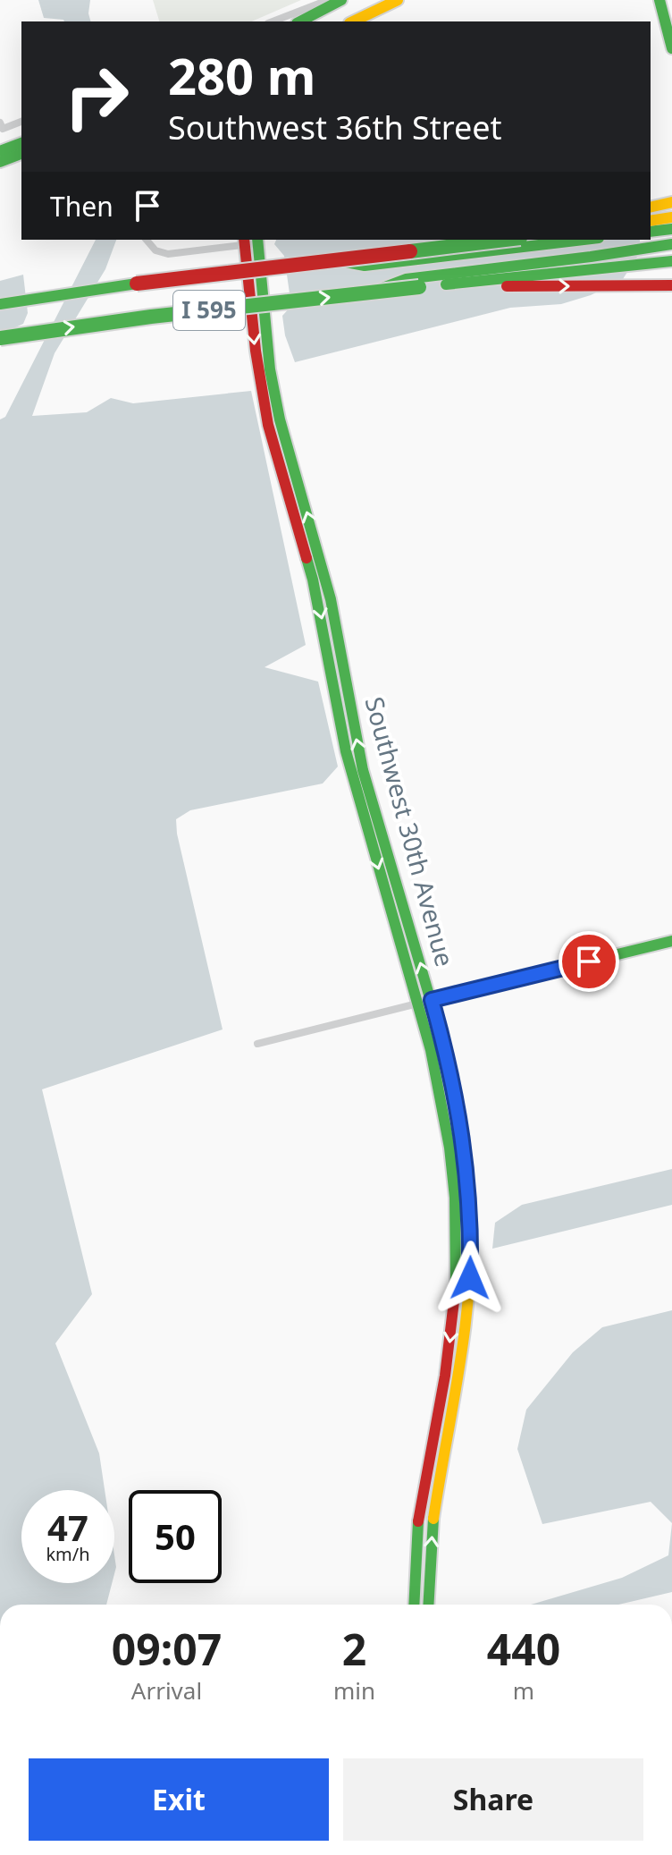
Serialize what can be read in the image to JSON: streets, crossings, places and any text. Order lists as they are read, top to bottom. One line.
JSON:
{"streets":{"main road":["I 595","Southwest 30th Avenue"]},"page":{"turn":["280 m","Southwest 36th Street"],"then":"Then","speed":"47 km/h","limit":"50","eta":["09:07","Arrival","2","min","440","m"],"buttons":["Exit","Share"]}}
